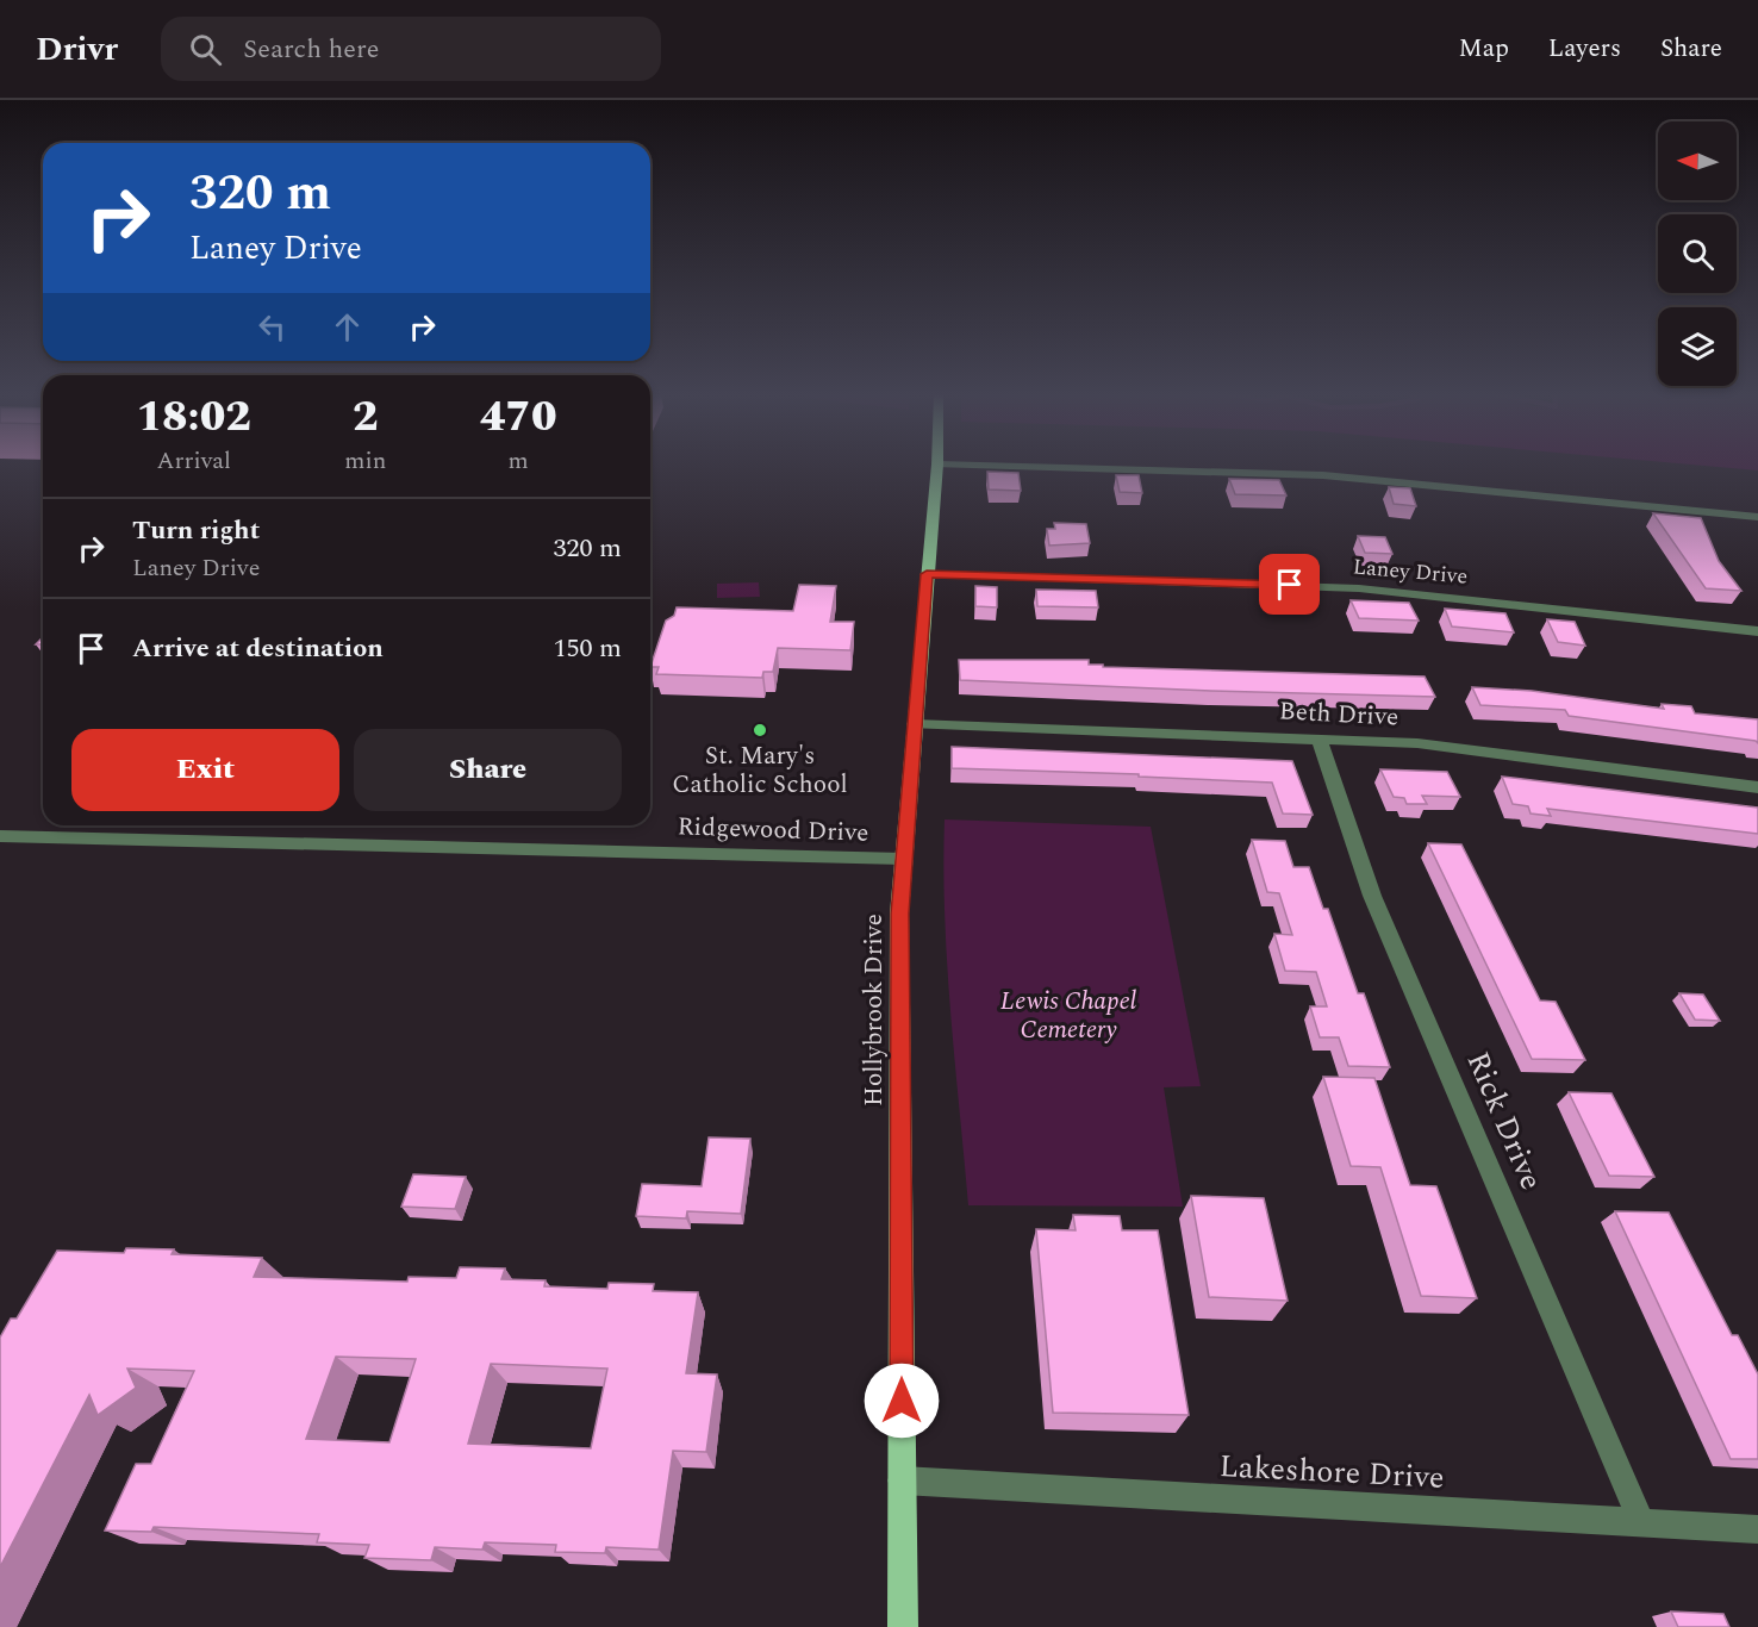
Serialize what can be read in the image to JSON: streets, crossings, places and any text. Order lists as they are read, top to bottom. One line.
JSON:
{"streets":{"main road":["Hollybrook Drive"],"street":["Laney Drive","Beth Drive","Ridgewood Drive","Rick Drive","Lakeshore Drive"]},"crossings":[["Laney Drive","Hollybrook Drive"],["Beth Drive","Hollybrook Drive"],["Beth Drive","Rick Drive"],["Ridgewood Drive","Hollybrook Drive"],["Hollybrook Drive","Lakeshore Drive"],["Rick Drive","Lakeshore Drive"]],"parks":["Lewis Chapel Cemetery"],"places":["St. Mary's Catholic School"],"north":"left","page":{"header":"Drivr","search":"Search here","nav":["Map","Layers","Share"],"turn":["320 m","Laney Drive"],"eta":["18:02","Arrival","2","min","470","m"],"list":[{"name":"Turn right","note":"Laney Drive","value":"320 m"},{"name":"Arrive at destination","value":"150 m"}],"buttons":["Exit","Share"]}}
